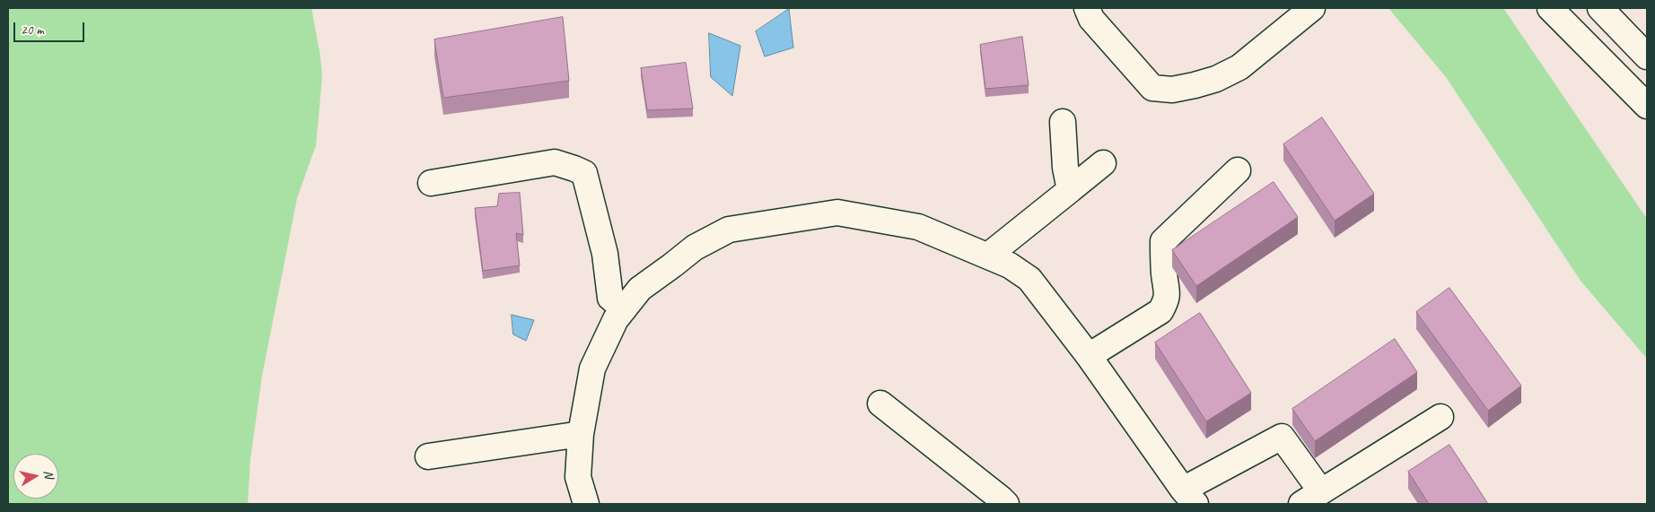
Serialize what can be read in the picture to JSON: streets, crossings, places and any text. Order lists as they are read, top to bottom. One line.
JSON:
{"scale_bar":"20 m","north":"right"}
